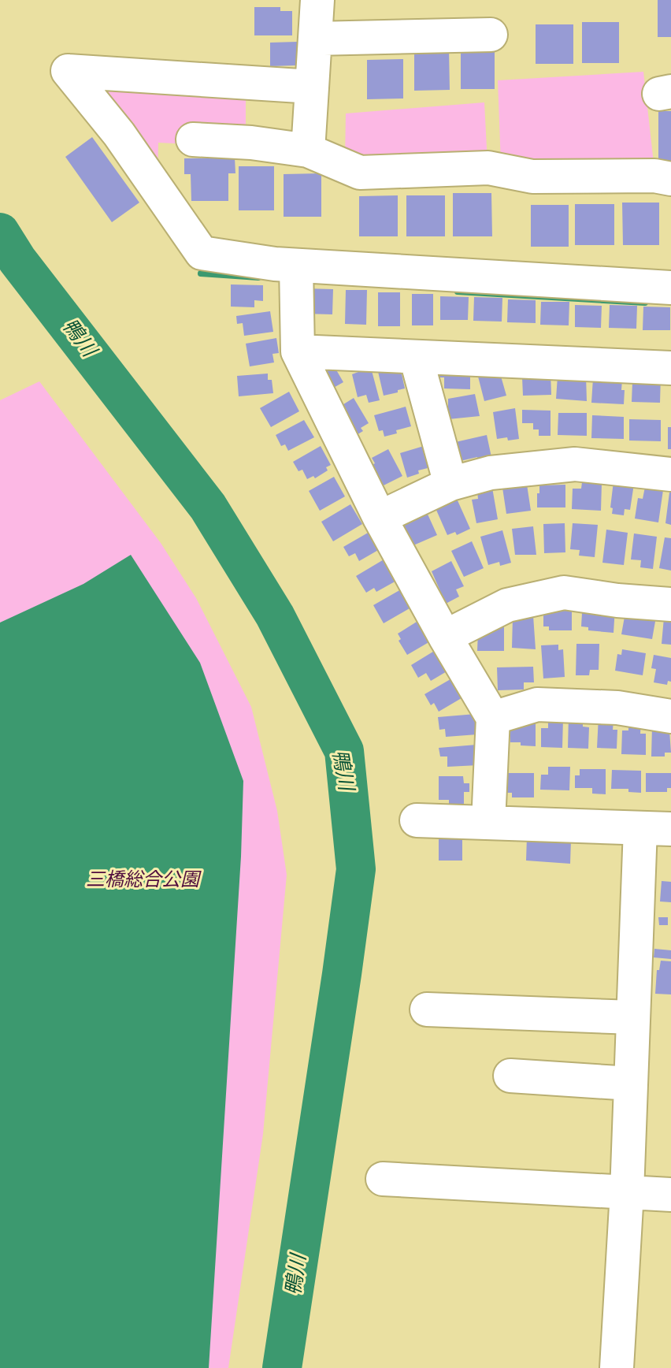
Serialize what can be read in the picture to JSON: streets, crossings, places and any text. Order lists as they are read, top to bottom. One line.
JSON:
{"water":["鴨川"],"parks":["三橋総合公園"]}
